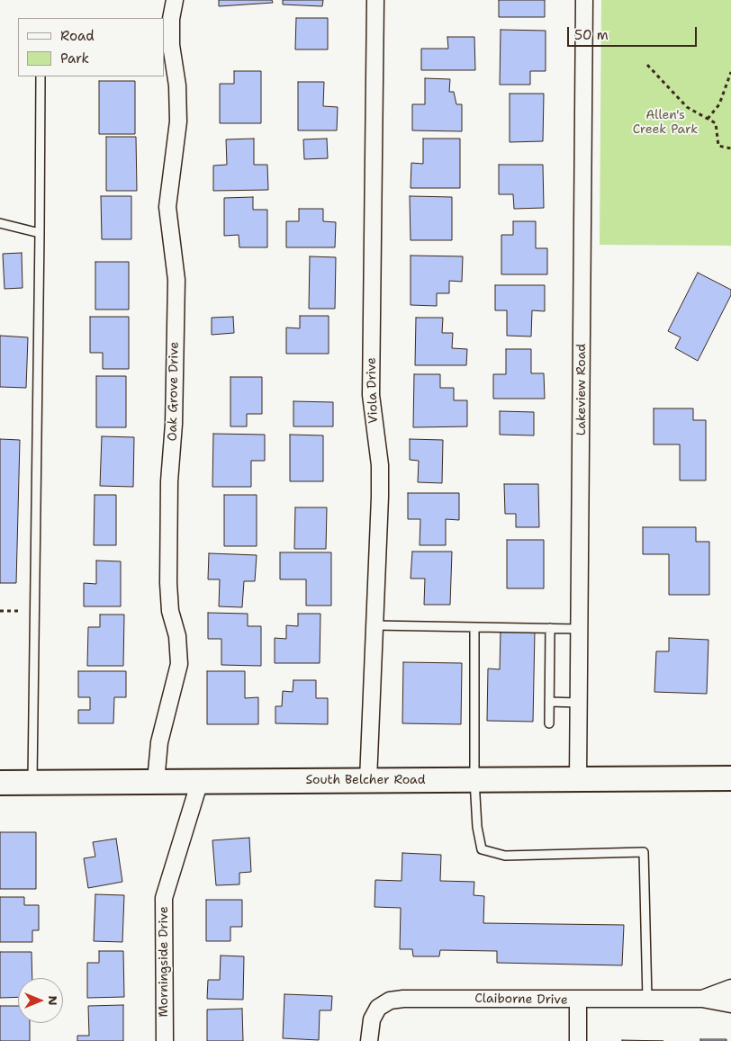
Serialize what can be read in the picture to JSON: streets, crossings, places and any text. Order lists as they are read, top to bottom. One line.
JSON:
{"streets":{"main road":["South Belcher Road"],"street":["Lakeview Road","Viola Drive","Oak Grove Drive","Morningside Drive","Claiborne Drive"]},"crossings":[["Lakeview Road","South Belcher Road"],["Viola Drive","South Belcher Road"],["Oak Grove Drive","South Belcher Road"],["South Belcher Road","Morningside Drive"]],"parks":["Allen's Creek Park"],"legend":["Road","Park"],"scale_bar":"50 m","north":"right"}
